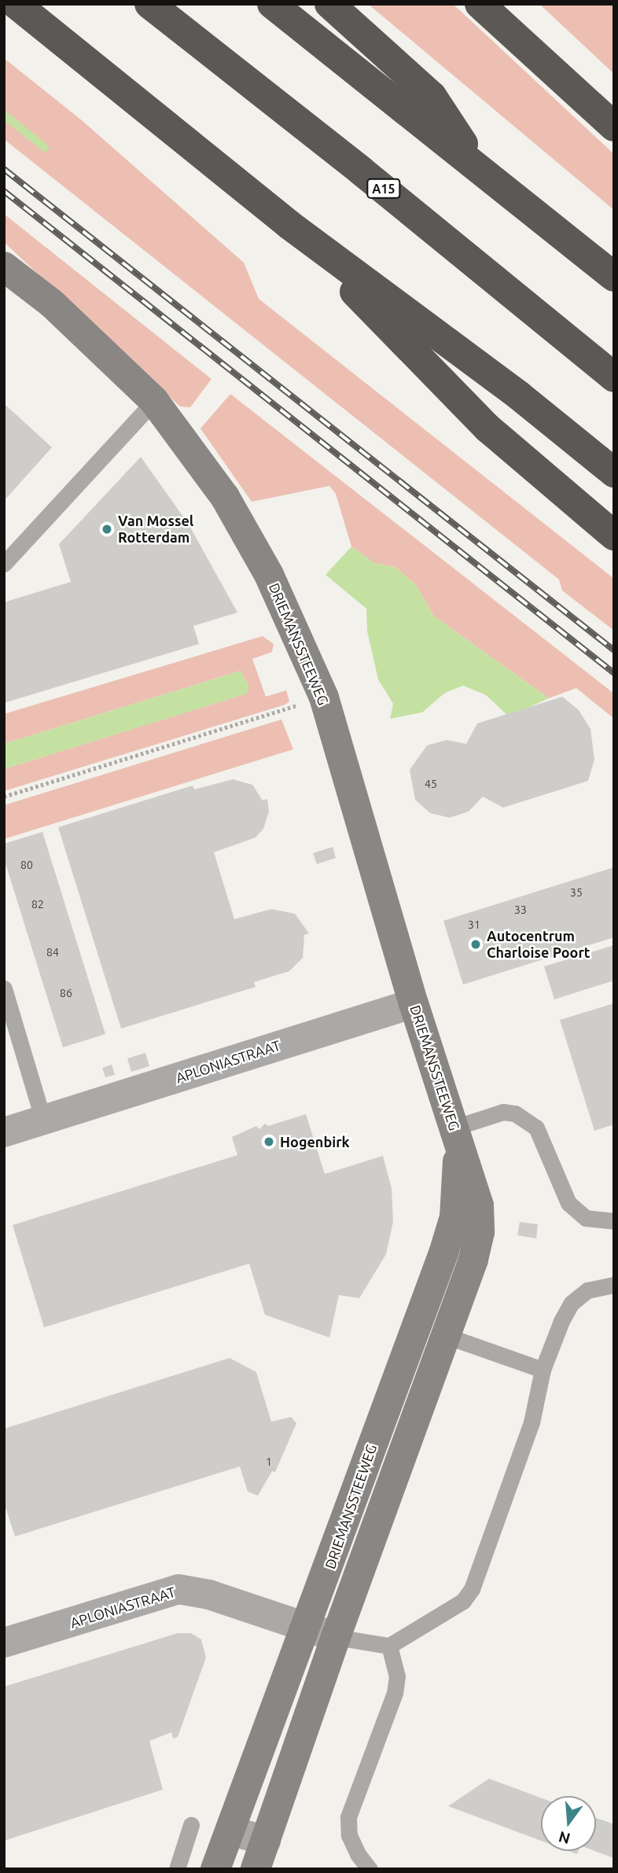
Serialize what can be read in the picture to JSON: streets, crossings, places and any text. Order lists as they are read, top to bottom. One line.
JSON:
{"streets":{"highway":["A15"],"main road":["DRIEMANSSTEEWEG"],"street":["APLONIASTRAAT"]},"crossings":[["DRIEMANSSTEEWEG","APLONIASTRAAT"]],"places":["Van Mossel Rotterdam","Autocentrum Charloise Poort","Hogenbirk"],"house_numbers":["45","80","35","82","33","31","84","86","1"],"north":"bottom"}
